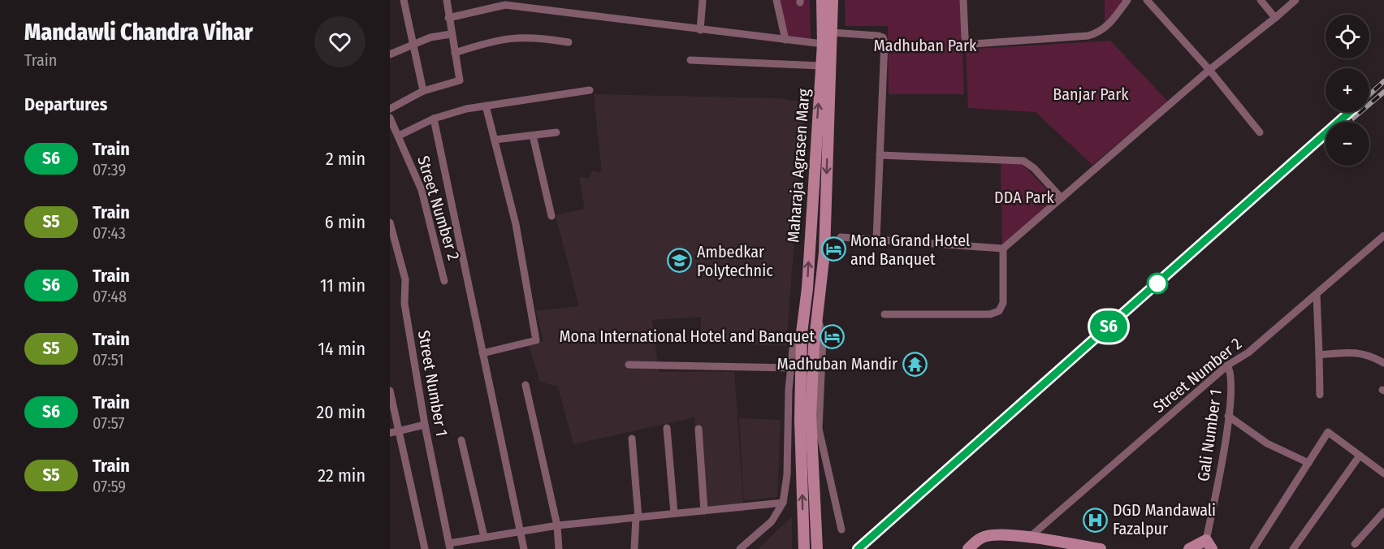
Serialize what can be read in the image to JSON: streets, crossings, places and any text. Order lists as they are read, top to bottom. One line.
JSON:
{"streets":{"main road":["Maharaja Agrasen Marg"],"street":["Street Number 2","Street Number 1","Gali Number 1"]},"crossings":[["Street Number 2","Gali Number 1"]],"parks":["Madhuban Park","Banjar Park","DDA Park"],"places":{"hotel":["Mona Grand Hotel and Banquet","Mona International Hotel and Banquet"],"school or university":["Ambedkar Polytechnic"],"temple":["Madhuban Mandir"],"hospital":["DGD Mandawali Fazalpur"]},"page":{"heading":[["Mandawli Chandra Vihar","Train"],"Departures"],"on_map":"S6","map_buttons":["+","−"],"list":[{"mark":"S6","name":"Train","note":"07:39","value":"2 min"},{"mark":"S5","name":"Train","note":"07:43","value":"6 min"},{"mark":"S6","name":"Train","note":"07:48","value":"11 min"},{"mark":"S5","name":"Train","note":"07:51","value":"14 min"},{"mark":"S6","name":"Train","note":"07:57","value":"20 min"},{"mark":"S5","name":"Train","note":"07:59","value":"22 min"}]}}
